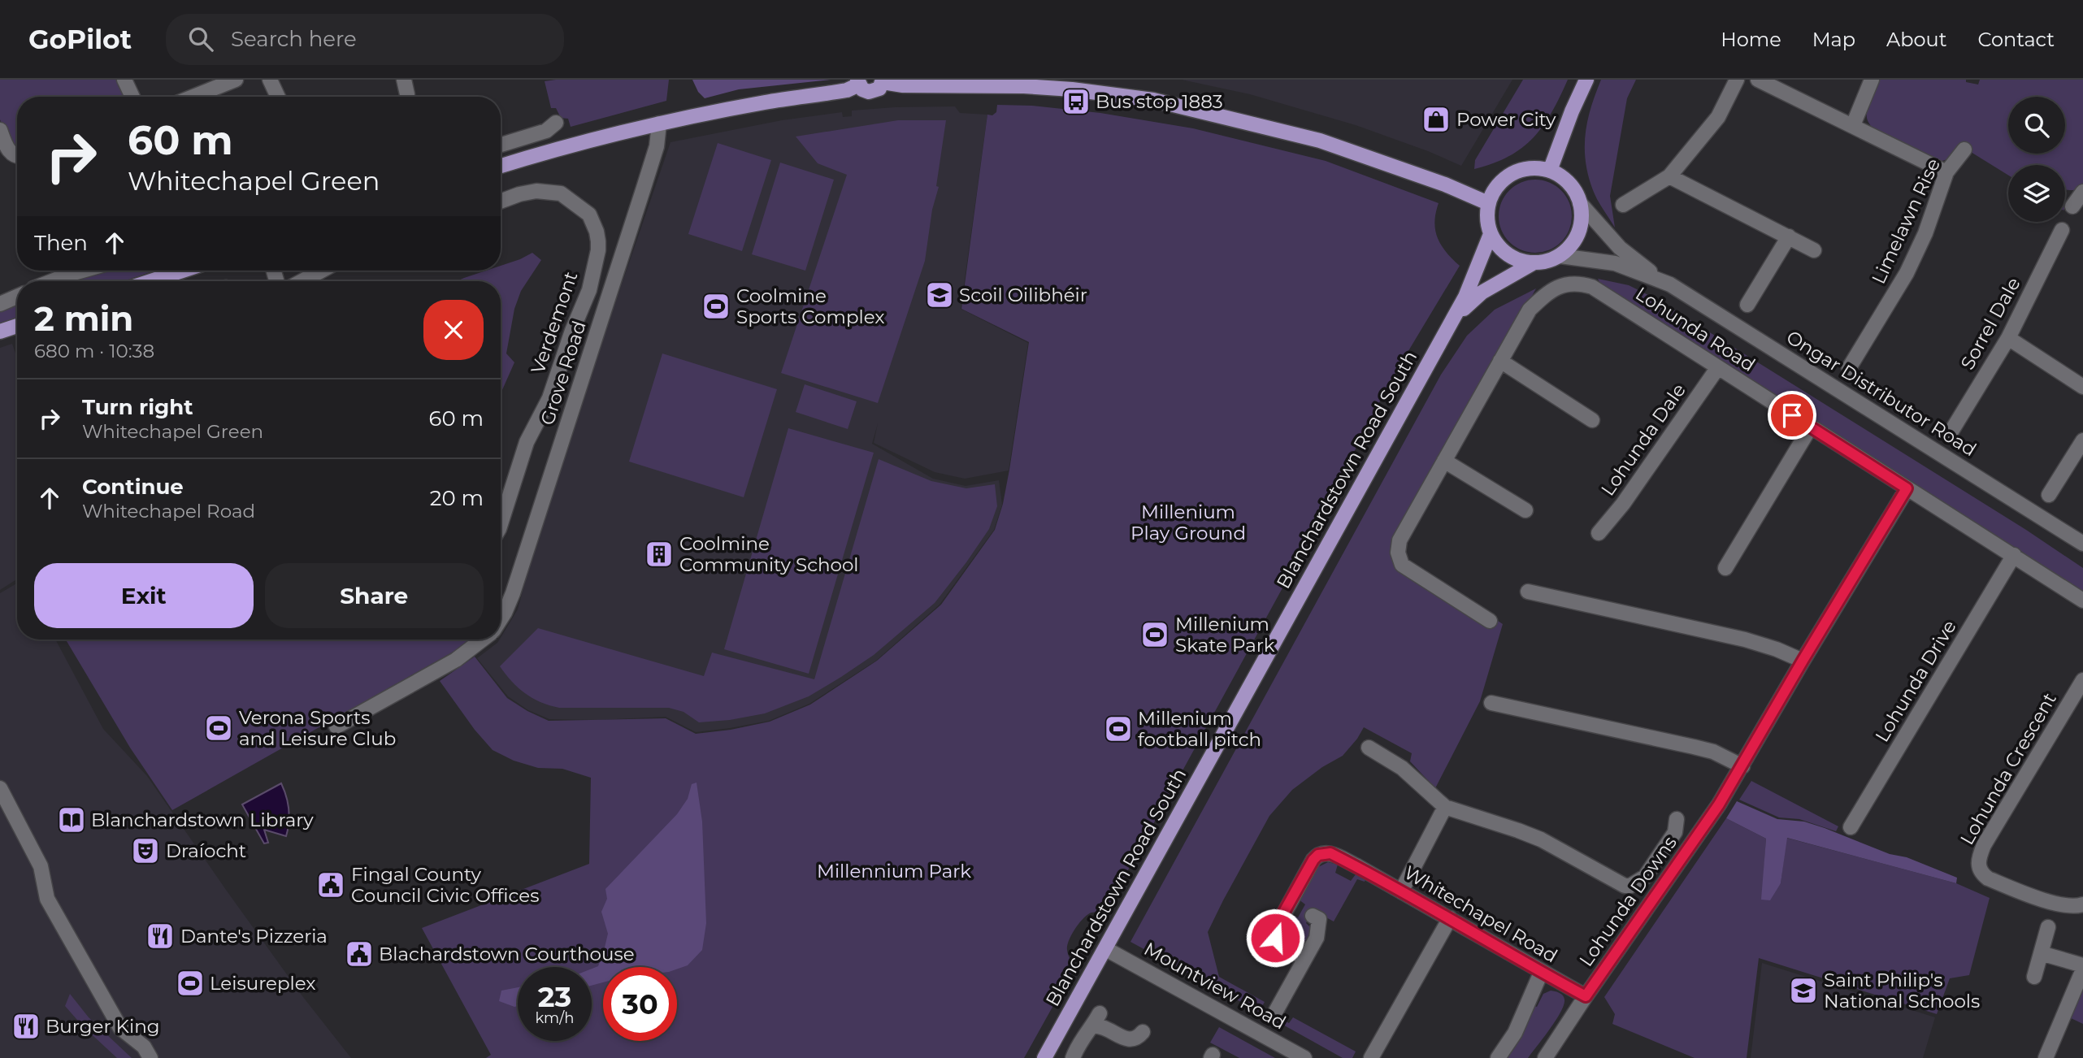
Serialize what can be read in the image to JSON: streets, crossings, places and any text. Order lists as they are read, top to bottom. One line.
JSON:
{"streets":{"main road":["Blanchardstown Road South"],"street":["Limelawn Rise","Verdemont","Sorrel Dale","Lohunda Road","Grove Road","Ongar Distributor Road","Lohunda Dale","Lohunda Drive","Lohunda Crescent","Lohunda Downs","Whitechapel Road","Mountview Road"]},"crossings":[["Lohunda Road","Lohunda Dale"],["Lohunda Road","Lohunda Drive"],["Lohunda Road","Lohunda Downs"],["Ongar Distributor Road","Blanchardstown Road South"],["Blanchardstown Road South","Mountview Road"],["Lohunda Downs","Whitechapel Road"]],"parks":["Millenium Play Ground","Millennium Park"],"places":{"bus stop":["Bus stop 1883"],"shop":["Power City"],"school or university":["Scoil Oilibhéir","Saint Philip's National Schools"],"sports":["Coolmine Sports Complex","Millenium Skate Park","Verona Sports and Leisure Club","Millenium football pitch","Leisureplex"],"building":["Coolmine Community School"],"library":["Blanchardstown Library"],"theatre":["Draíocht"],"public building":["Fingal County Council Civic Offices","Blachardstown Courthouse"],"restaurant":["Dante's Pizzeria","Burger King"]},"page":{"header":"GoPilot","search":"Search here","nav":["Home","Map","About","Contact"],"turn":["60 m","Whitechapel Green"],"then":"Then","heading":["2 min","680 m · 10:38"],"list":[{"name":"Turn right","note":"Whitechapel Green","value":"60 m"},{"name":"Continue","note":"Whitechapel Road","value":"20 m"}],"buttons":["Exit","Share"],"speed":"23 km/h","limit":"30"}}
